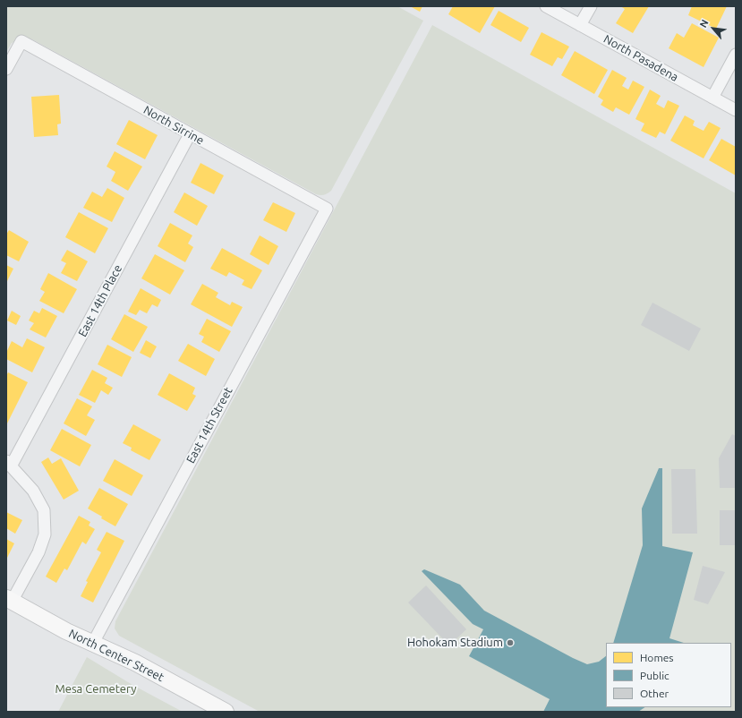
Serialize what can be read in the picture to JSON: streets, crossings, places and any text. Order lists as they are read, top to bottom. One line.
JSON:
{"streets":{"street":["North Pasadena","North Sirrine","East 14th Place","East 14th Street","North Center Street"]},"crossings":[["North Sirrine","East 14th Place"],["North Sirrine","East 14th Street"],["East 14th Street","North Center Street"]],"parks":["Mesa Cemetery"],"places":["Hohokam Stadium"],"legend":["Homes","Public","Other"],"north":"top left"}
